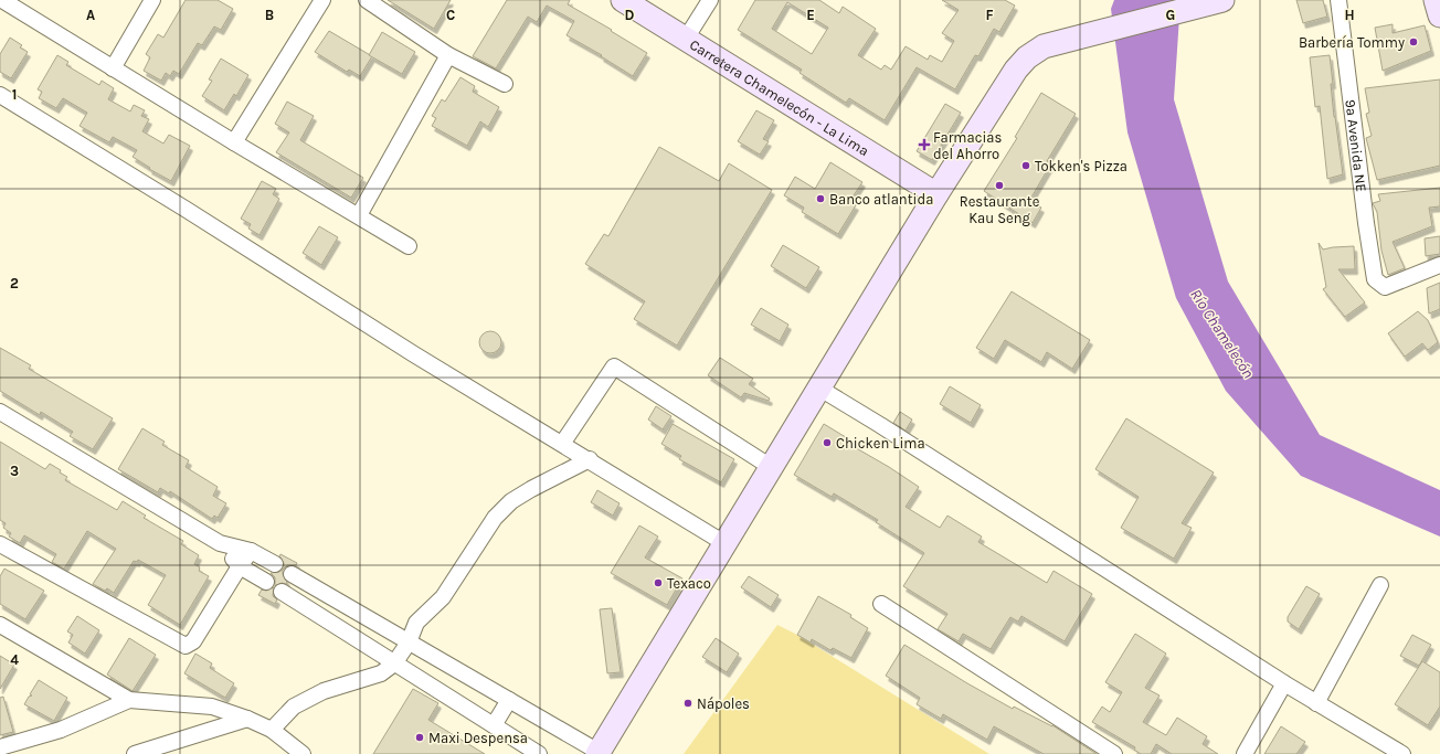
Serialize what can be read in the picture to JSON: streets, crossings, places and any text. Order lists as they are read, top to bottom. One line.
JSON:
{"streets":{"street":["Carretera Chamelecón - La Lima","9a Avenida NE"]},"water":["Río Chamelecón"],"places":{"other":["Barbería Tommy","Tokken's Pizza","Restaurante Kau Seng","Banco atlantida","Chicken Lima","Texaco","Nápoles","Maxi Despensa"],"health":["Farmacias del Ahorro"]},"grid":{"columns":["A","B","C","D","E","F","G","H"],"rows":["1","2","3","4"]}}
